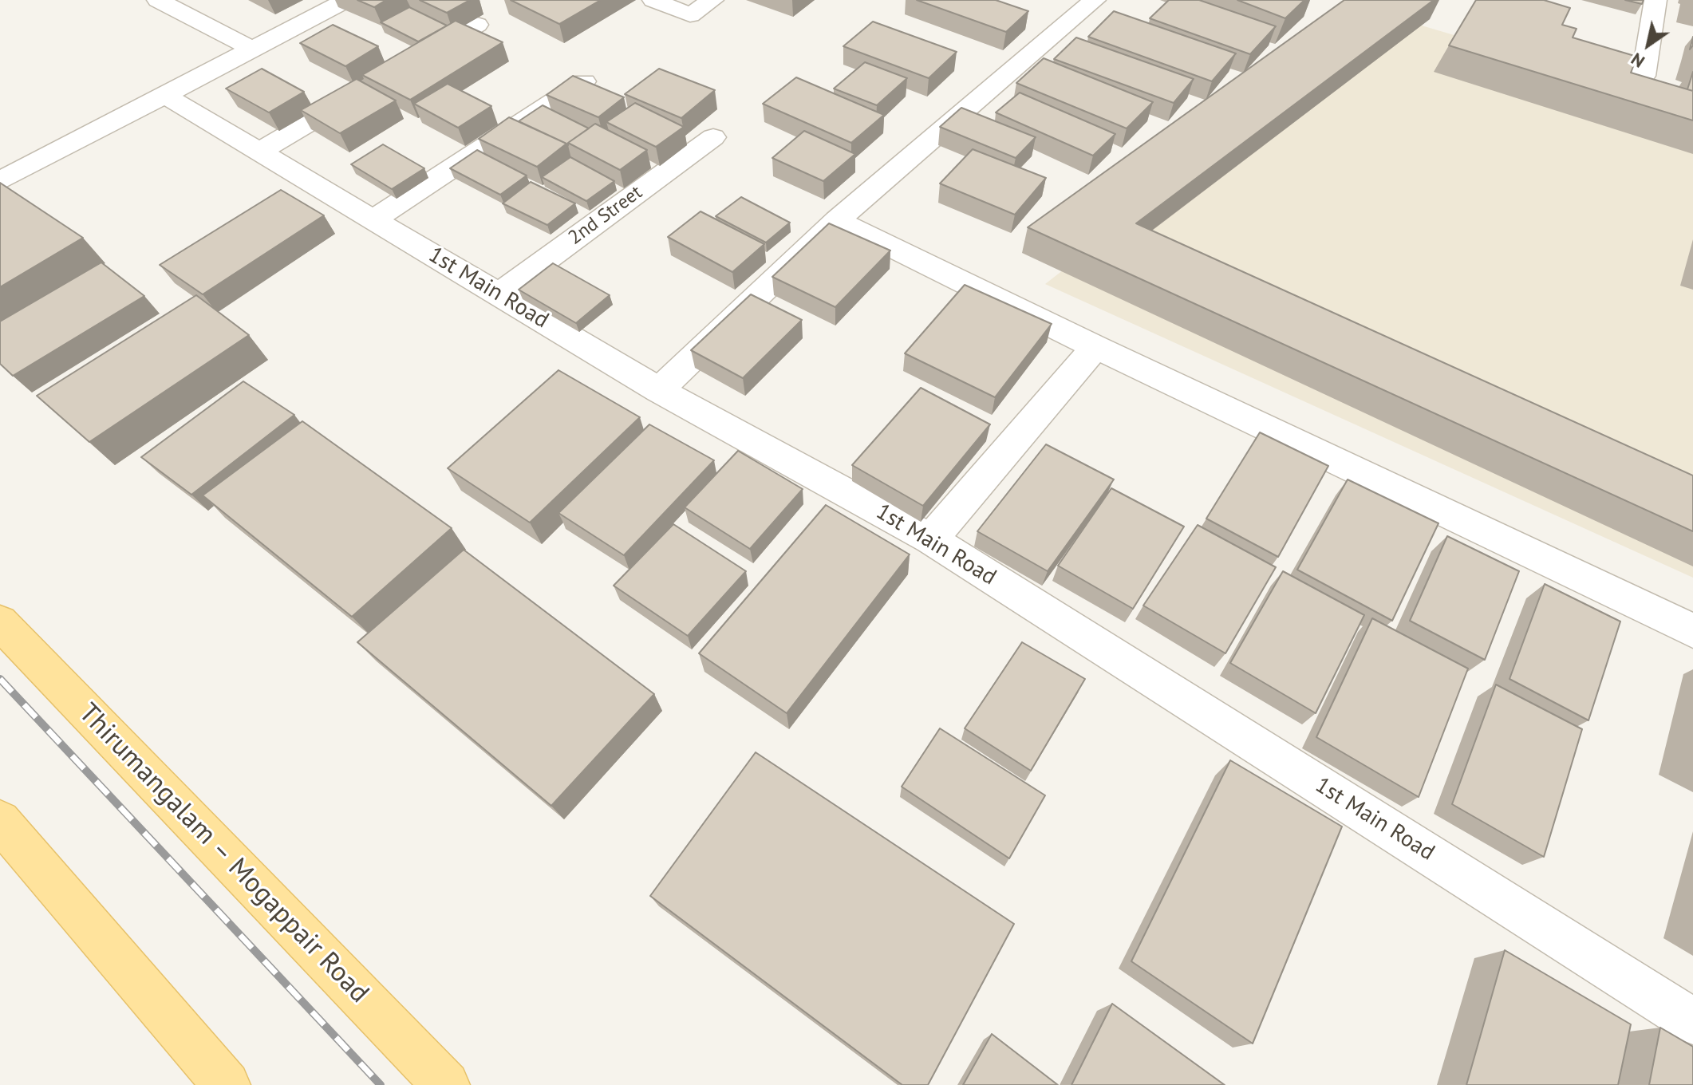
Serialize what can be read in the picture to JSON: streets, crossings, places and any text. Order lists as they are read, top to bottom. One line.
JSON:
{"streets":{"main road":["Thirumangalam – Mogappair Road"],"street":["2nd Street","1st Main Road"]},"crossings":[["2nd Street","1st Main Road"]],"north":"bottom left"}
